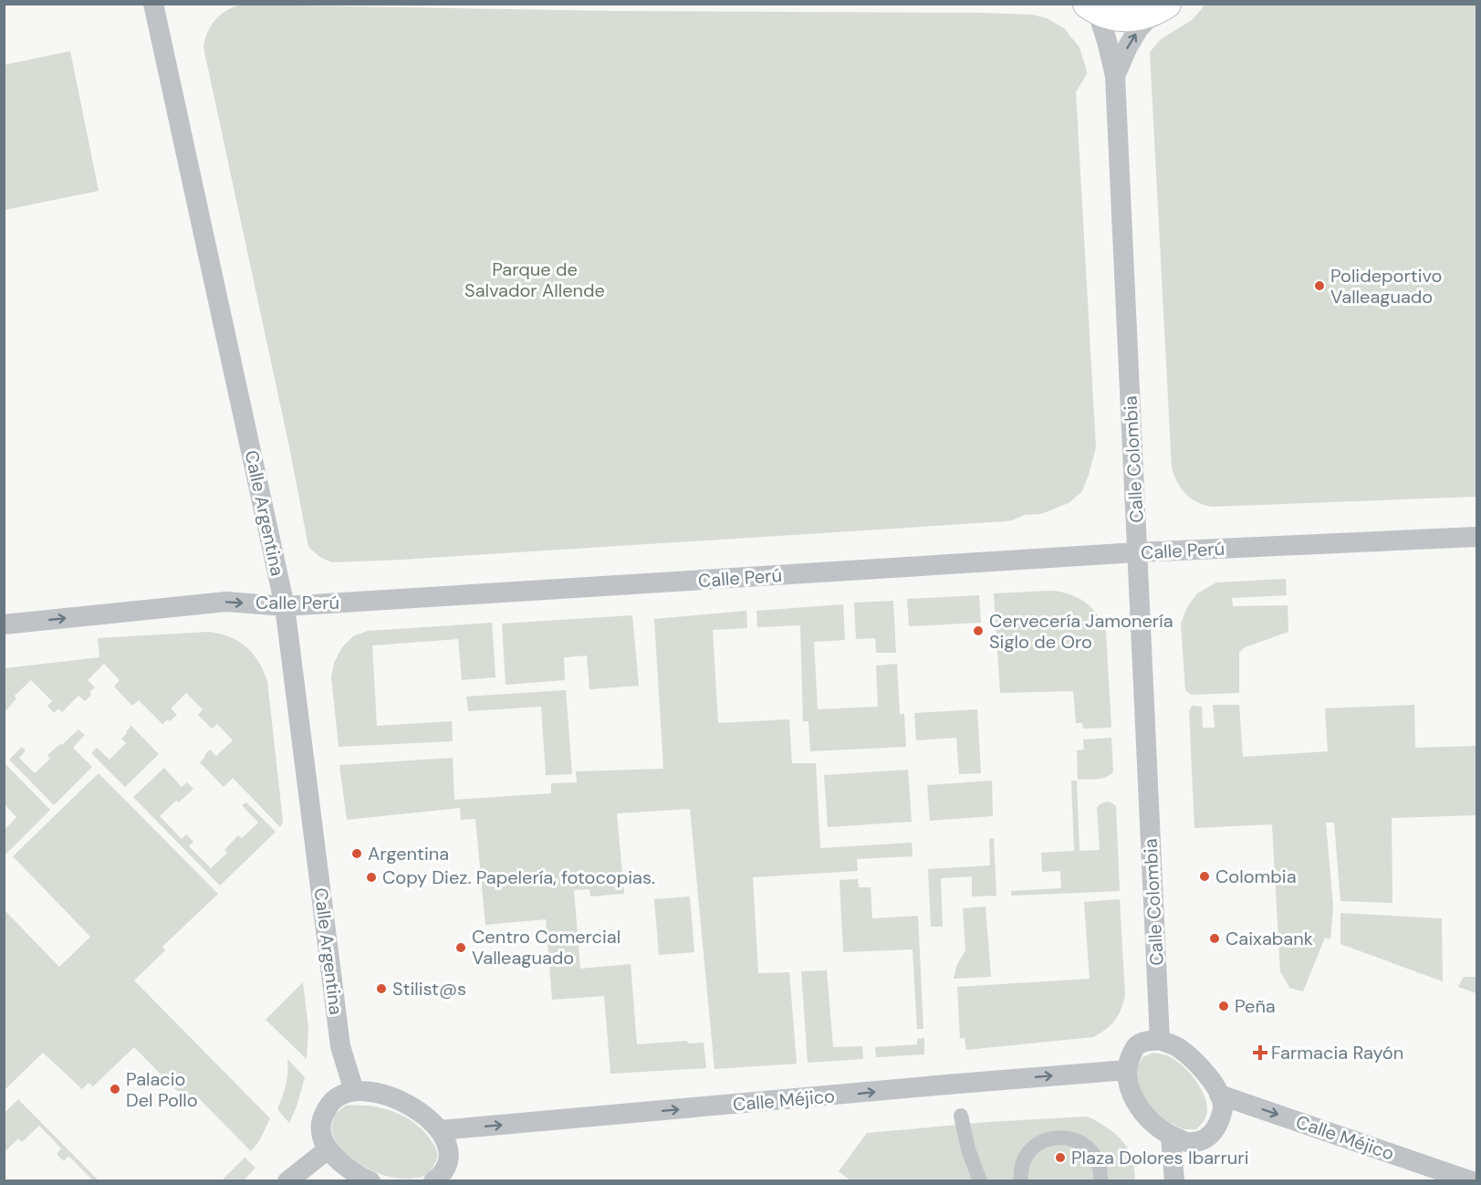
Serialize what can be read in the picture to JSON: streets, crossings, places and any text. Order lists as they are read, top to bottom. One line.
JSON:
{"streets":{"street":["Calle Colombia","Calle Argentina","Calle Perú","Calle Méjico"]},"crossings":[["Calle Colombia","Calle Perú"],["Calle Colombia","Calle Méjico"],["Calle Argentina","Calle Perú"]],"one_way":["Calle Méjico"],"parks":["Parque de Salvador Allende"],"places":{"other":["Polideportivo Valleaguado","Cervecería Jamonería Siglo de Oro","Argentina","Colombia","Copy Diez. Papelería, fotocopias.","Caixabank","Centro Comercial Valleaguado","Stilist@s","Peña","Palacio Del Pollo","Plaza Dolores Ibarruri"],"health":["Farmacia Rayón"]}}
